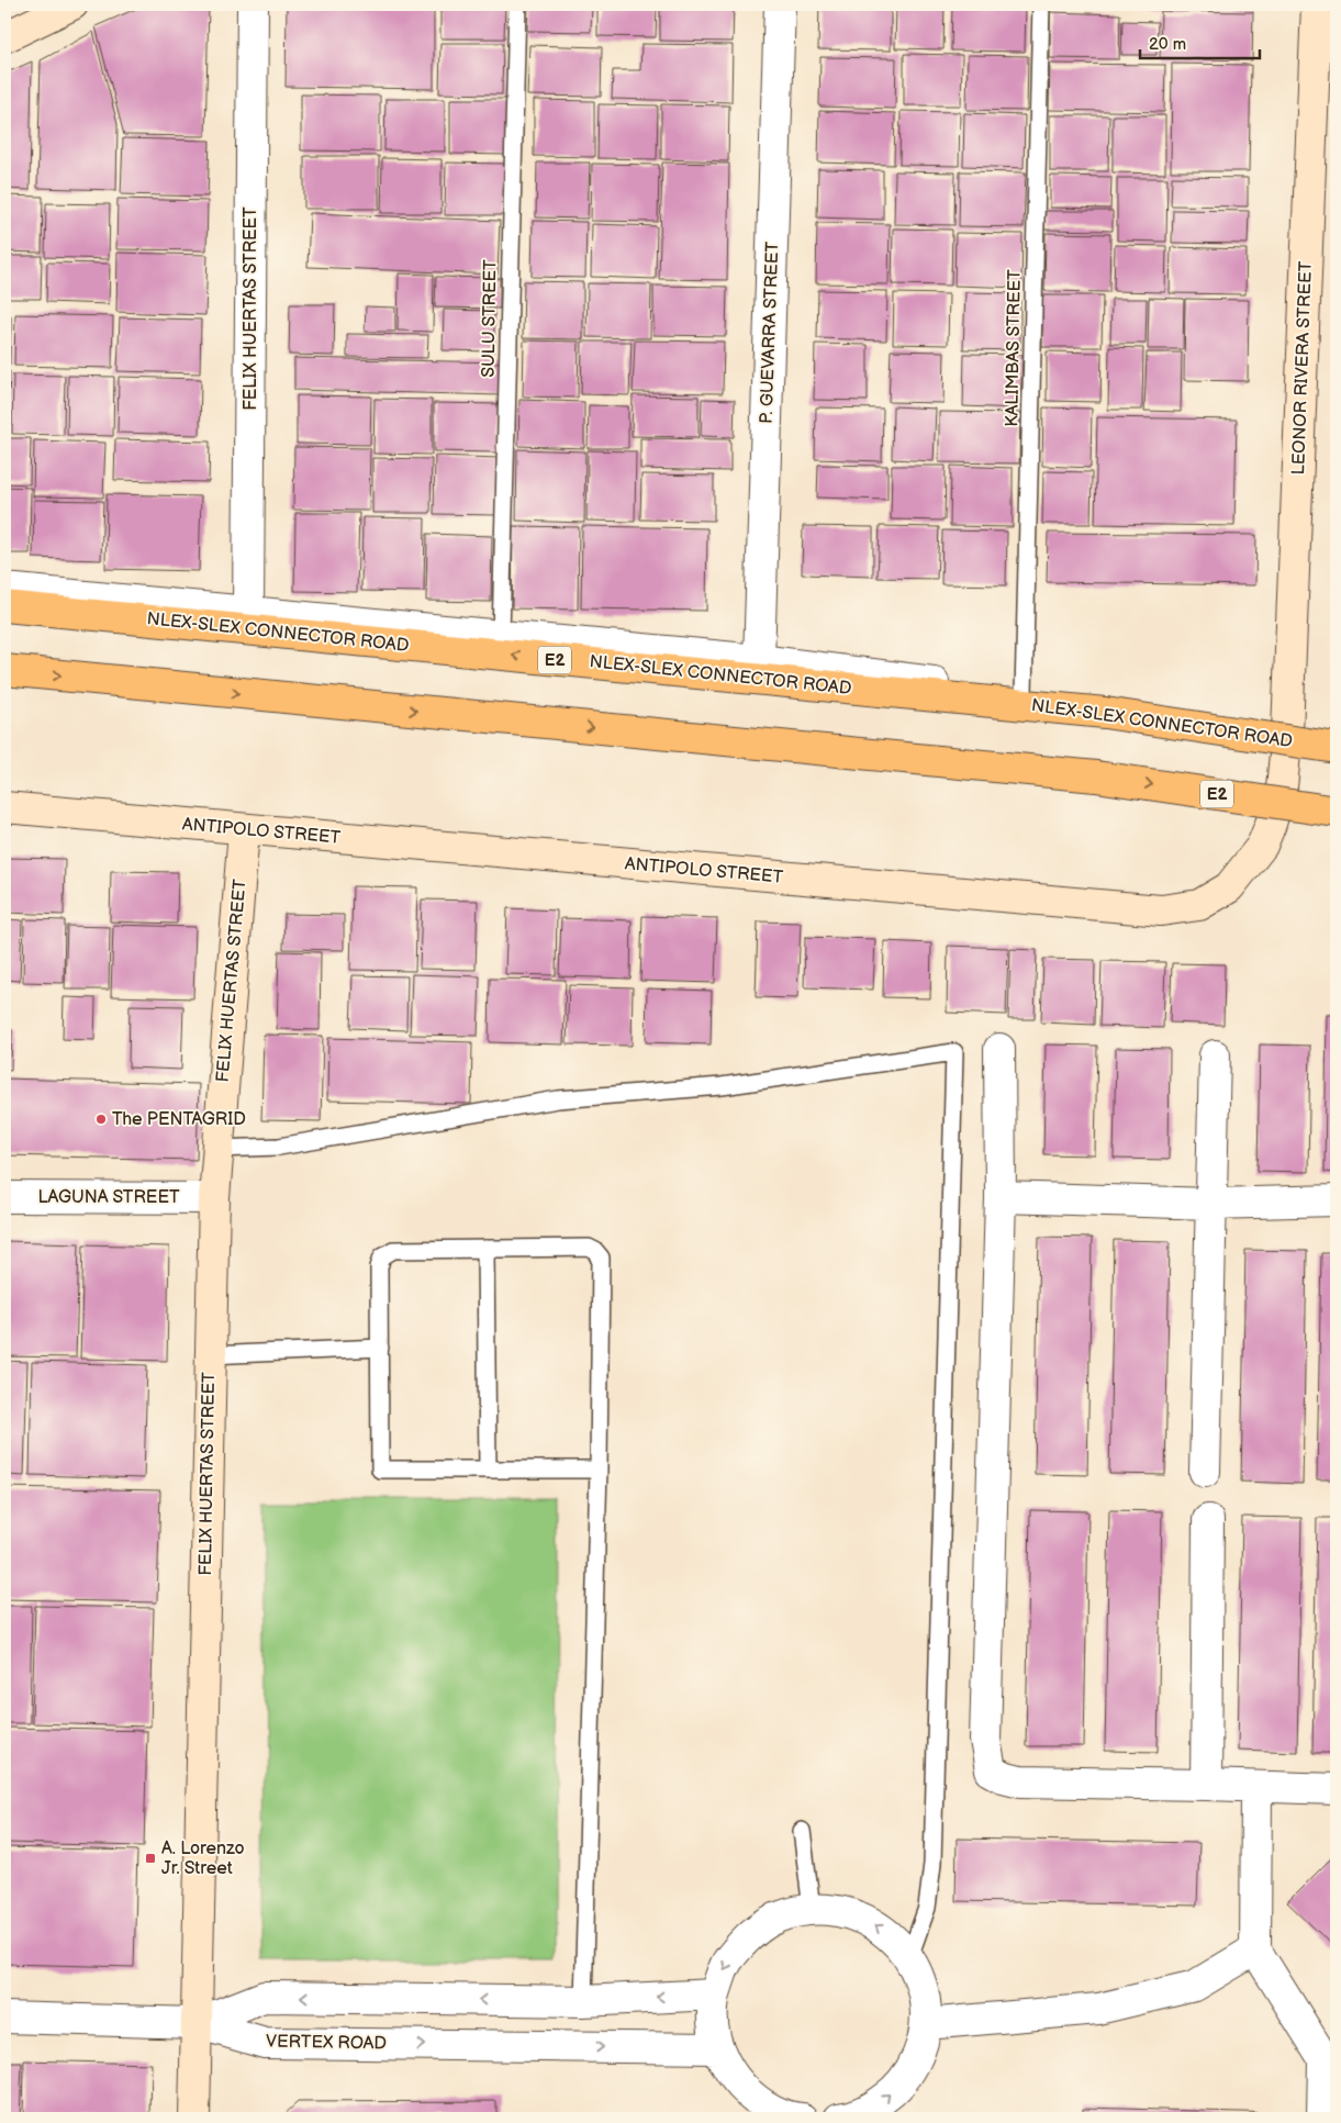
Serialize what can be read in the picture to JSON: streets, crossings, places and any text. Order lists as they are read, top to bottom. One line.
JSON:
{"streets":{"highway":["NLEX-SLEX CONNECTOR ROAD","E2"],"street":["FELIX HUERTAS STREET","P. GUEVARRA STREET","LEONOR RIVERA STREET","ANTIPOLO STREET","LAGUNA STREET","VERTEX ROAD"],"lane":["SULU STREET","KALIMBAS STREET"]},"crossings":[["FELIX HUERTAS STREET","ANTIPOLO STREET"],["FELIX HUERTAS STREET","LAGUNA STREET"],["FELIX HUERTAS STREET","VERTEX ROAD"],["LEONOR RIVERA STREET","ANTIPOLO STREET"]],"places":{"other":["The PENTAGRID"],"transit":["A. Lorenzo Jr. Street"]},"scale_bar":"20 m"}
